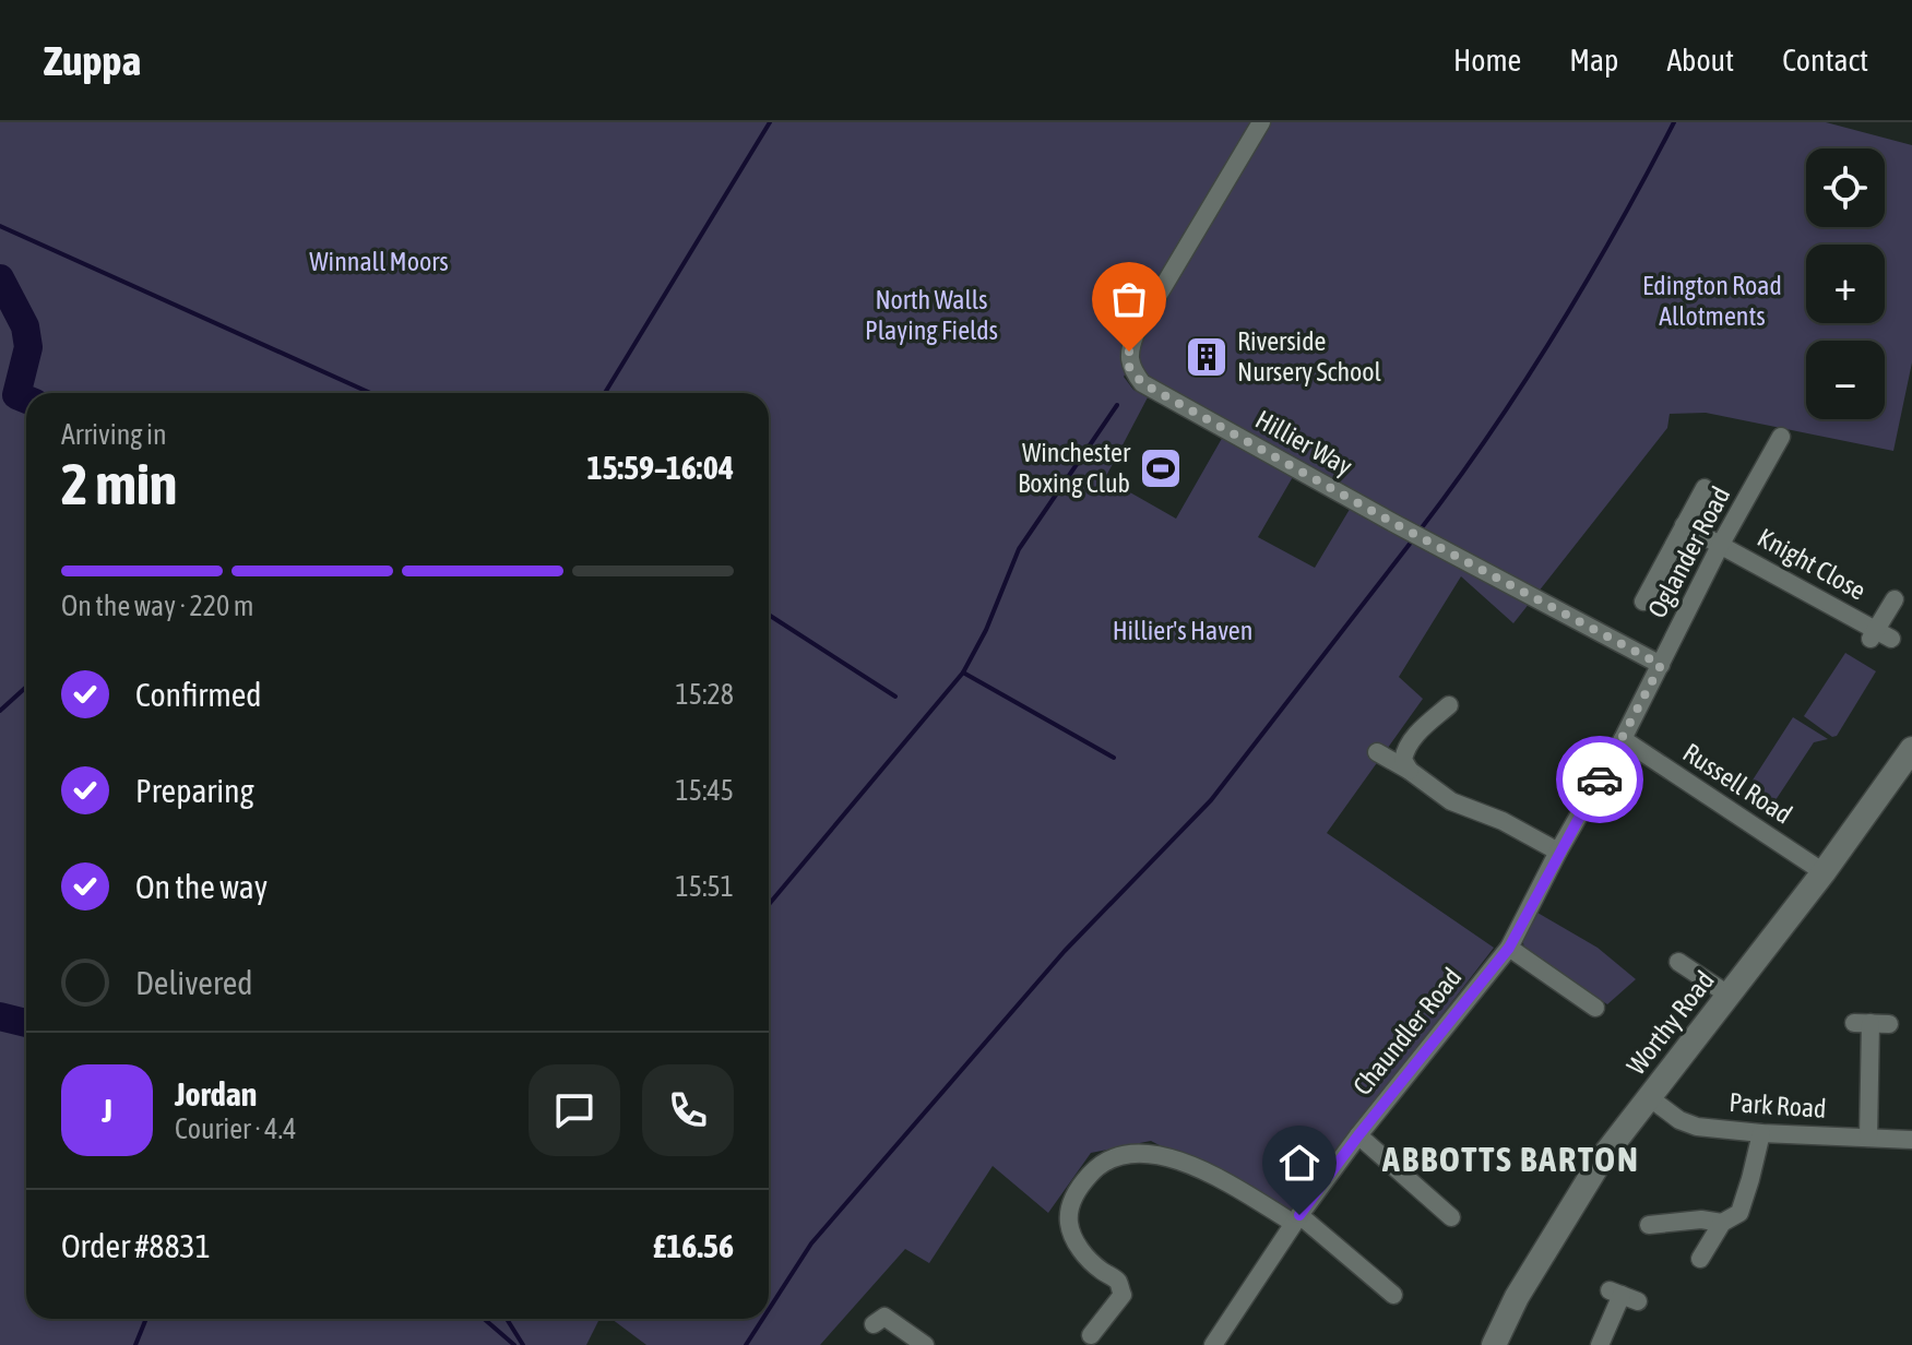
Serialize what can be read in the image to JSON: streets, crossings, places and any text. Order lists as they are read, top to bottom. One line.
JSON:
{"streets":{"main road":["Worthy Road"],"street":["Hillier Way","Oglander Road","Knight Close","Russell Road","Chaundler Road","Park Road"]},"crossings":[["Hillier Way","Oglander Road"],["Oglander Road","Knight Close"],["Oglander Road","Russell Road"],["Oglander Road","Chaundler Road"],["Russell Road","Worthy Road"],["Russell Road","Chaundler Road"],["Worthy Road","Park Road"]],"districts":["ABBOTTS BARTON"],"parks":["Winnall Moors","Edington Road Allotments","North Walls Playing Fields","Hillier's Haven"],"places":{"building":["Riverside Nursery School"],"sports":["Winchester Boxing Club"]},"page":{"header":"Zuppa","nav":["Home","Map","About","Contact"],"map_buttons":["+","−"],"heading":["2 min","Arriving in","15:59–16:04"],"panel":["Jordan","Courier · 4.4","Order #8831","£16.56"],"bar":"On the way · 220 m","list":[["Confirmed","15:28"],["Preparing","15:45"],["On the way","15:51"],"Delivered"],"round":"J"}}
